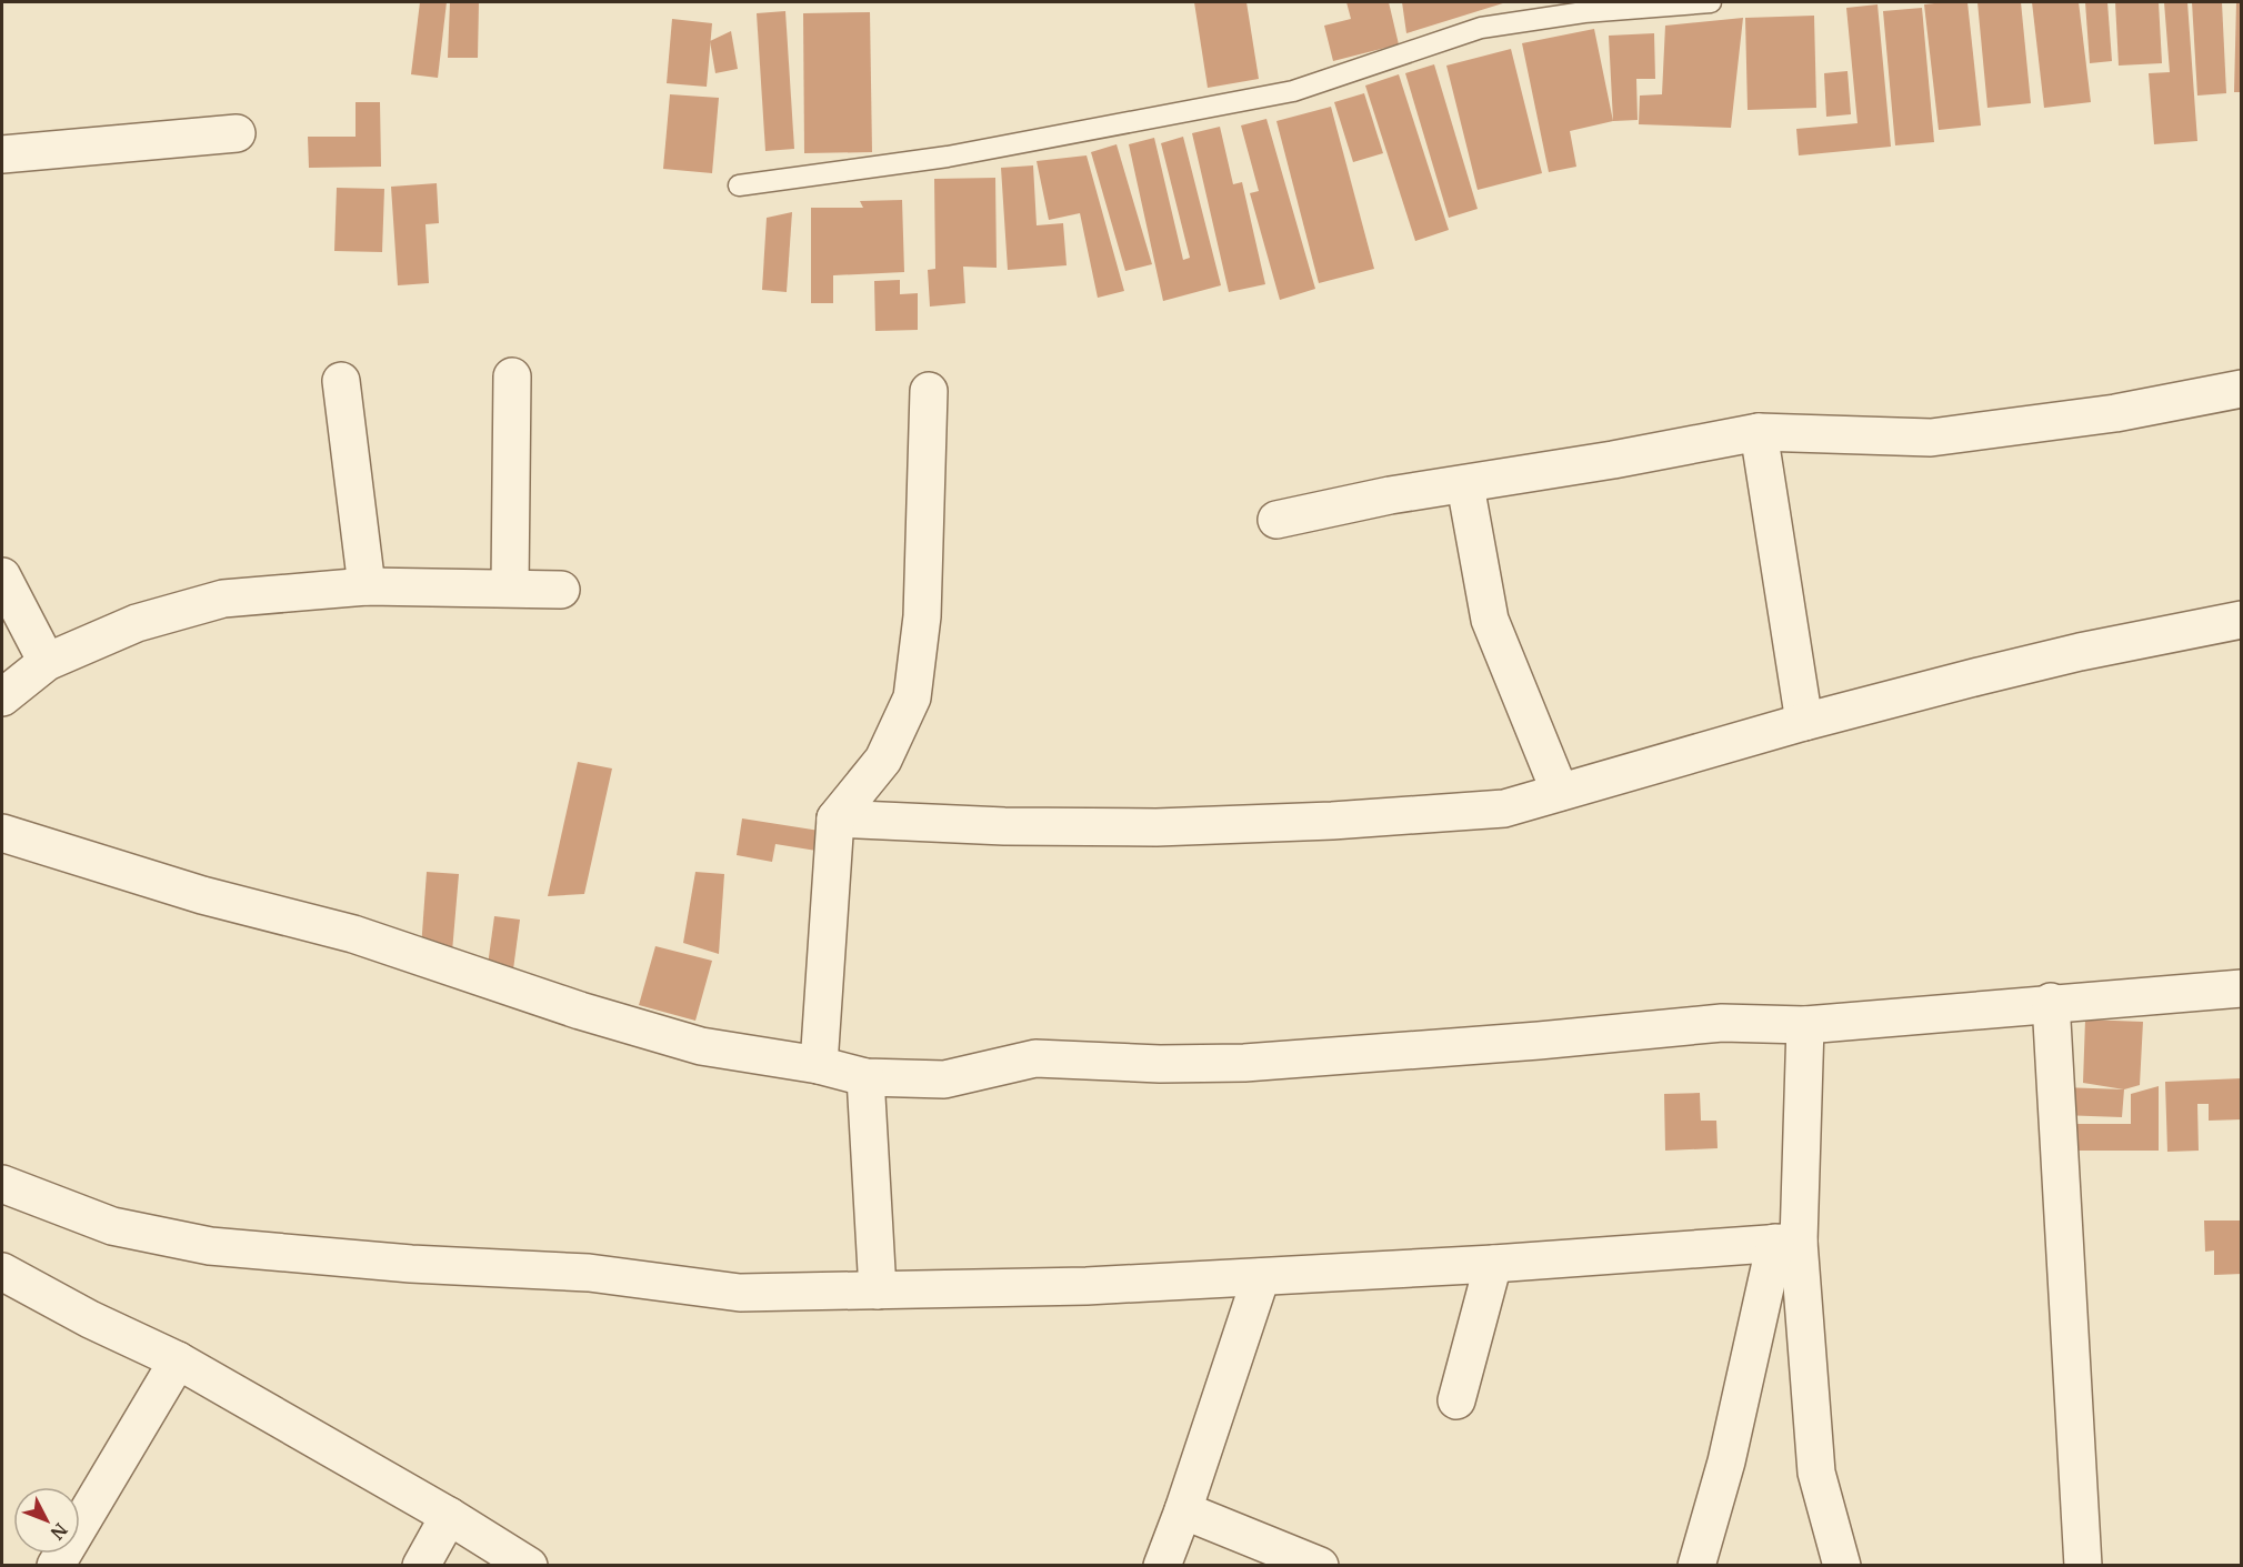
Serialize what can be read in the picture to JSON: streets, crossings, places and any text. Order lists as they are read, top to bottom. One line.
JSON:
{"north":"bottom right"}
